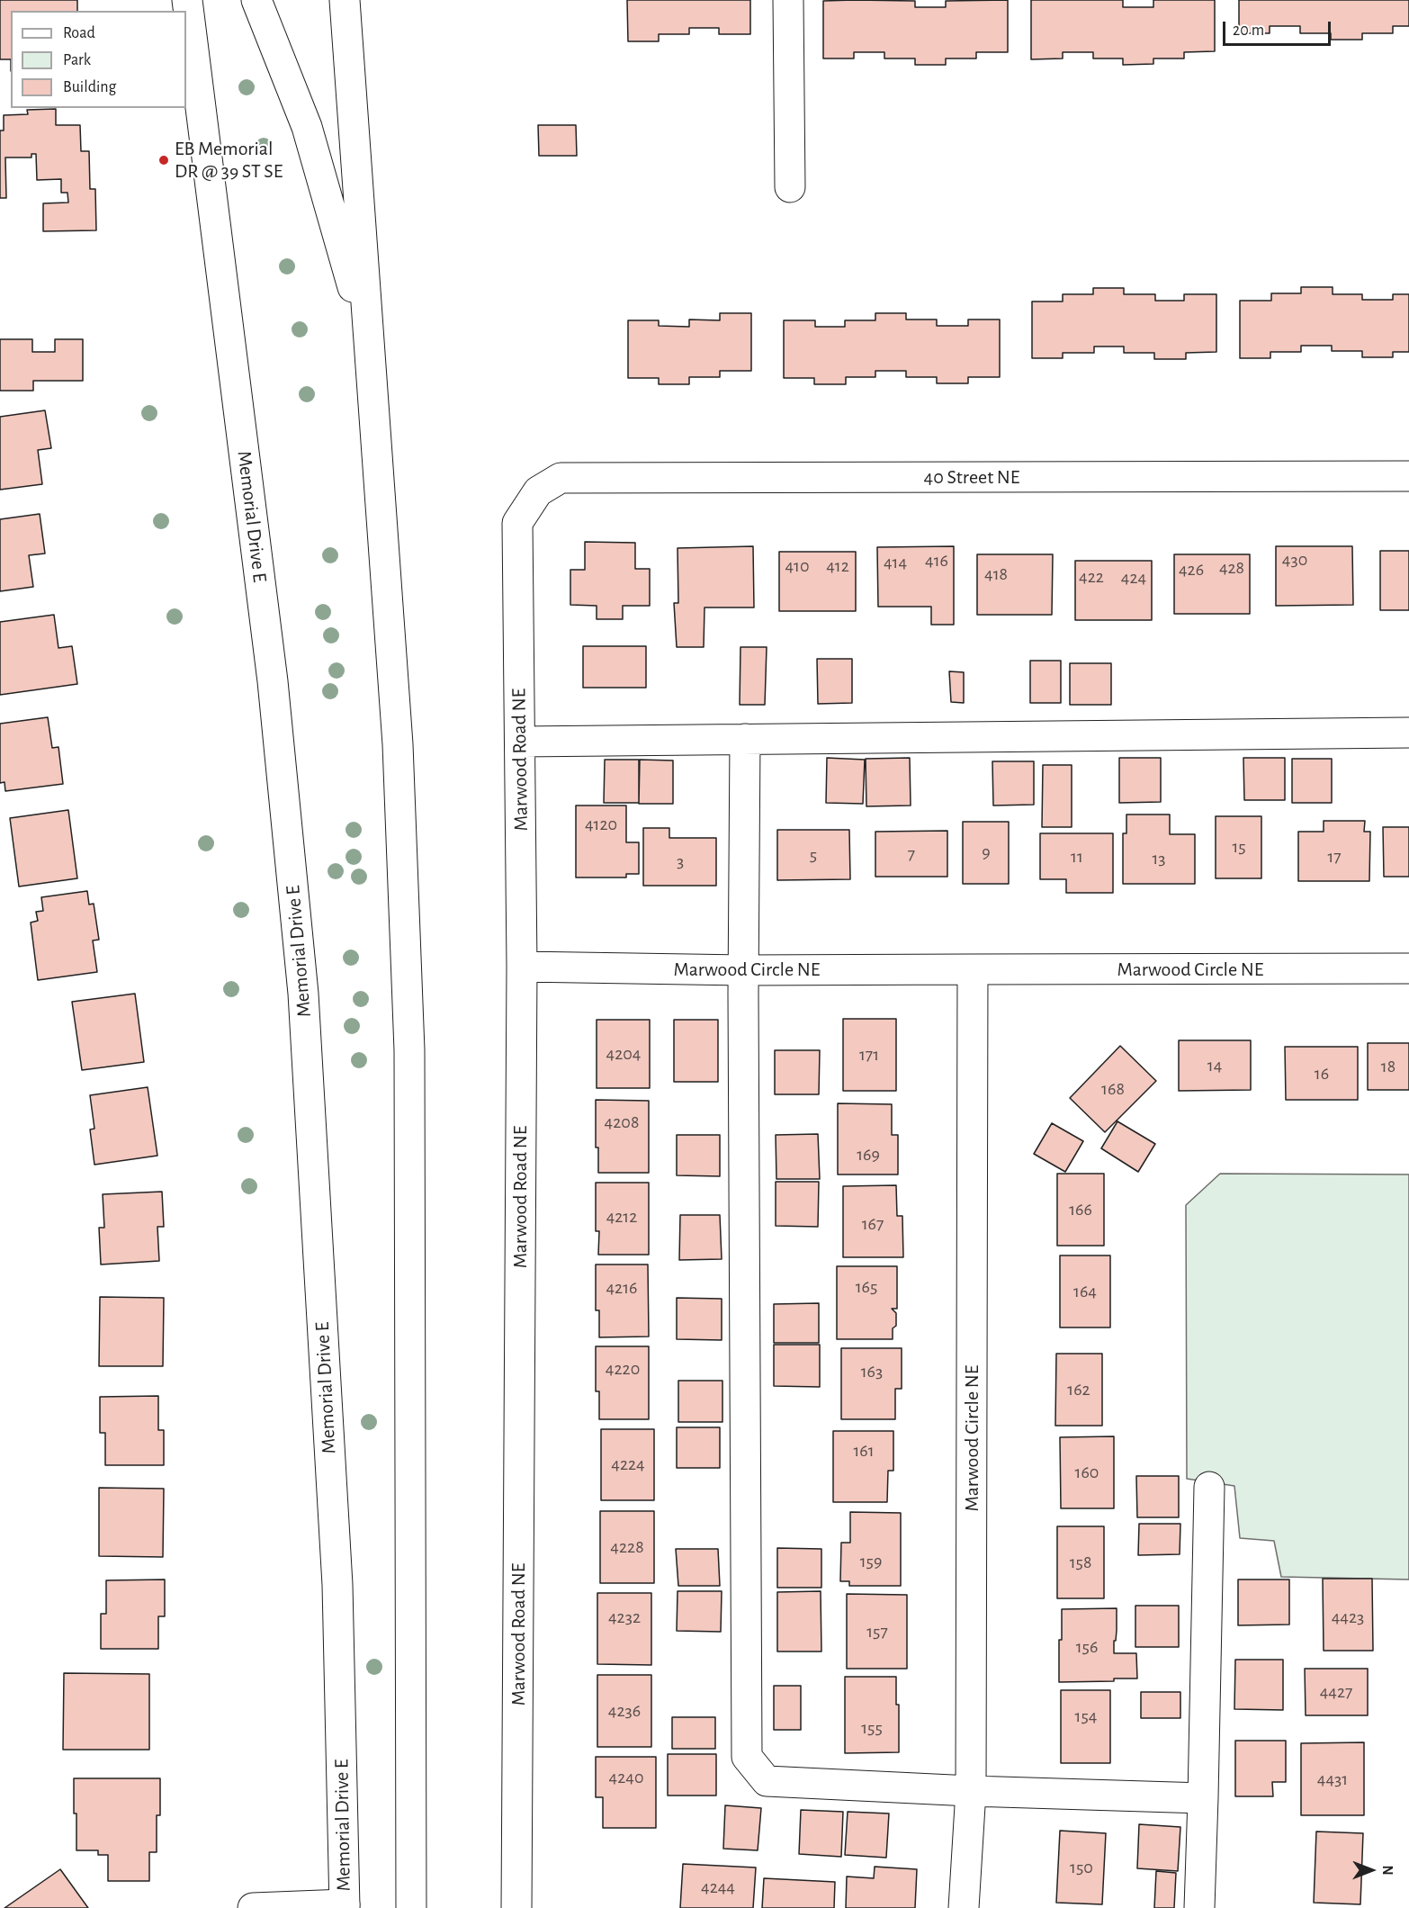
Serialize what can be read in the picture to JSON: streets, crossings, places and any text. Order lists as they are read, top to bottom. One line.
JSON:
{"streets":{"main road":["40 Street NE","Memorial Drive E","Marwood Road NE","Marwood Circle NE"]},"crossings":[["40 Street NE","Marwood Road NE"],["Marwood Road NE","Marwood Circle NE"]],"places":["EB Memorial DR @ 39 ST SE"],"house_numbers":["430","416","414","410","412","428","426","418","422","424","4120","15","9","7","5","11","17","13","3","4204","171","14","18","16","168","4208","169","166","4212","167","165","4216","164","4220","163","162","161","4224","160","4228","159","158","4232","4423","157","156","4427","4236","154","155","4240","4431","150","4244"],"legend":["Road","Park","Building"],"scale_bar":"20 m","north":"right"}
